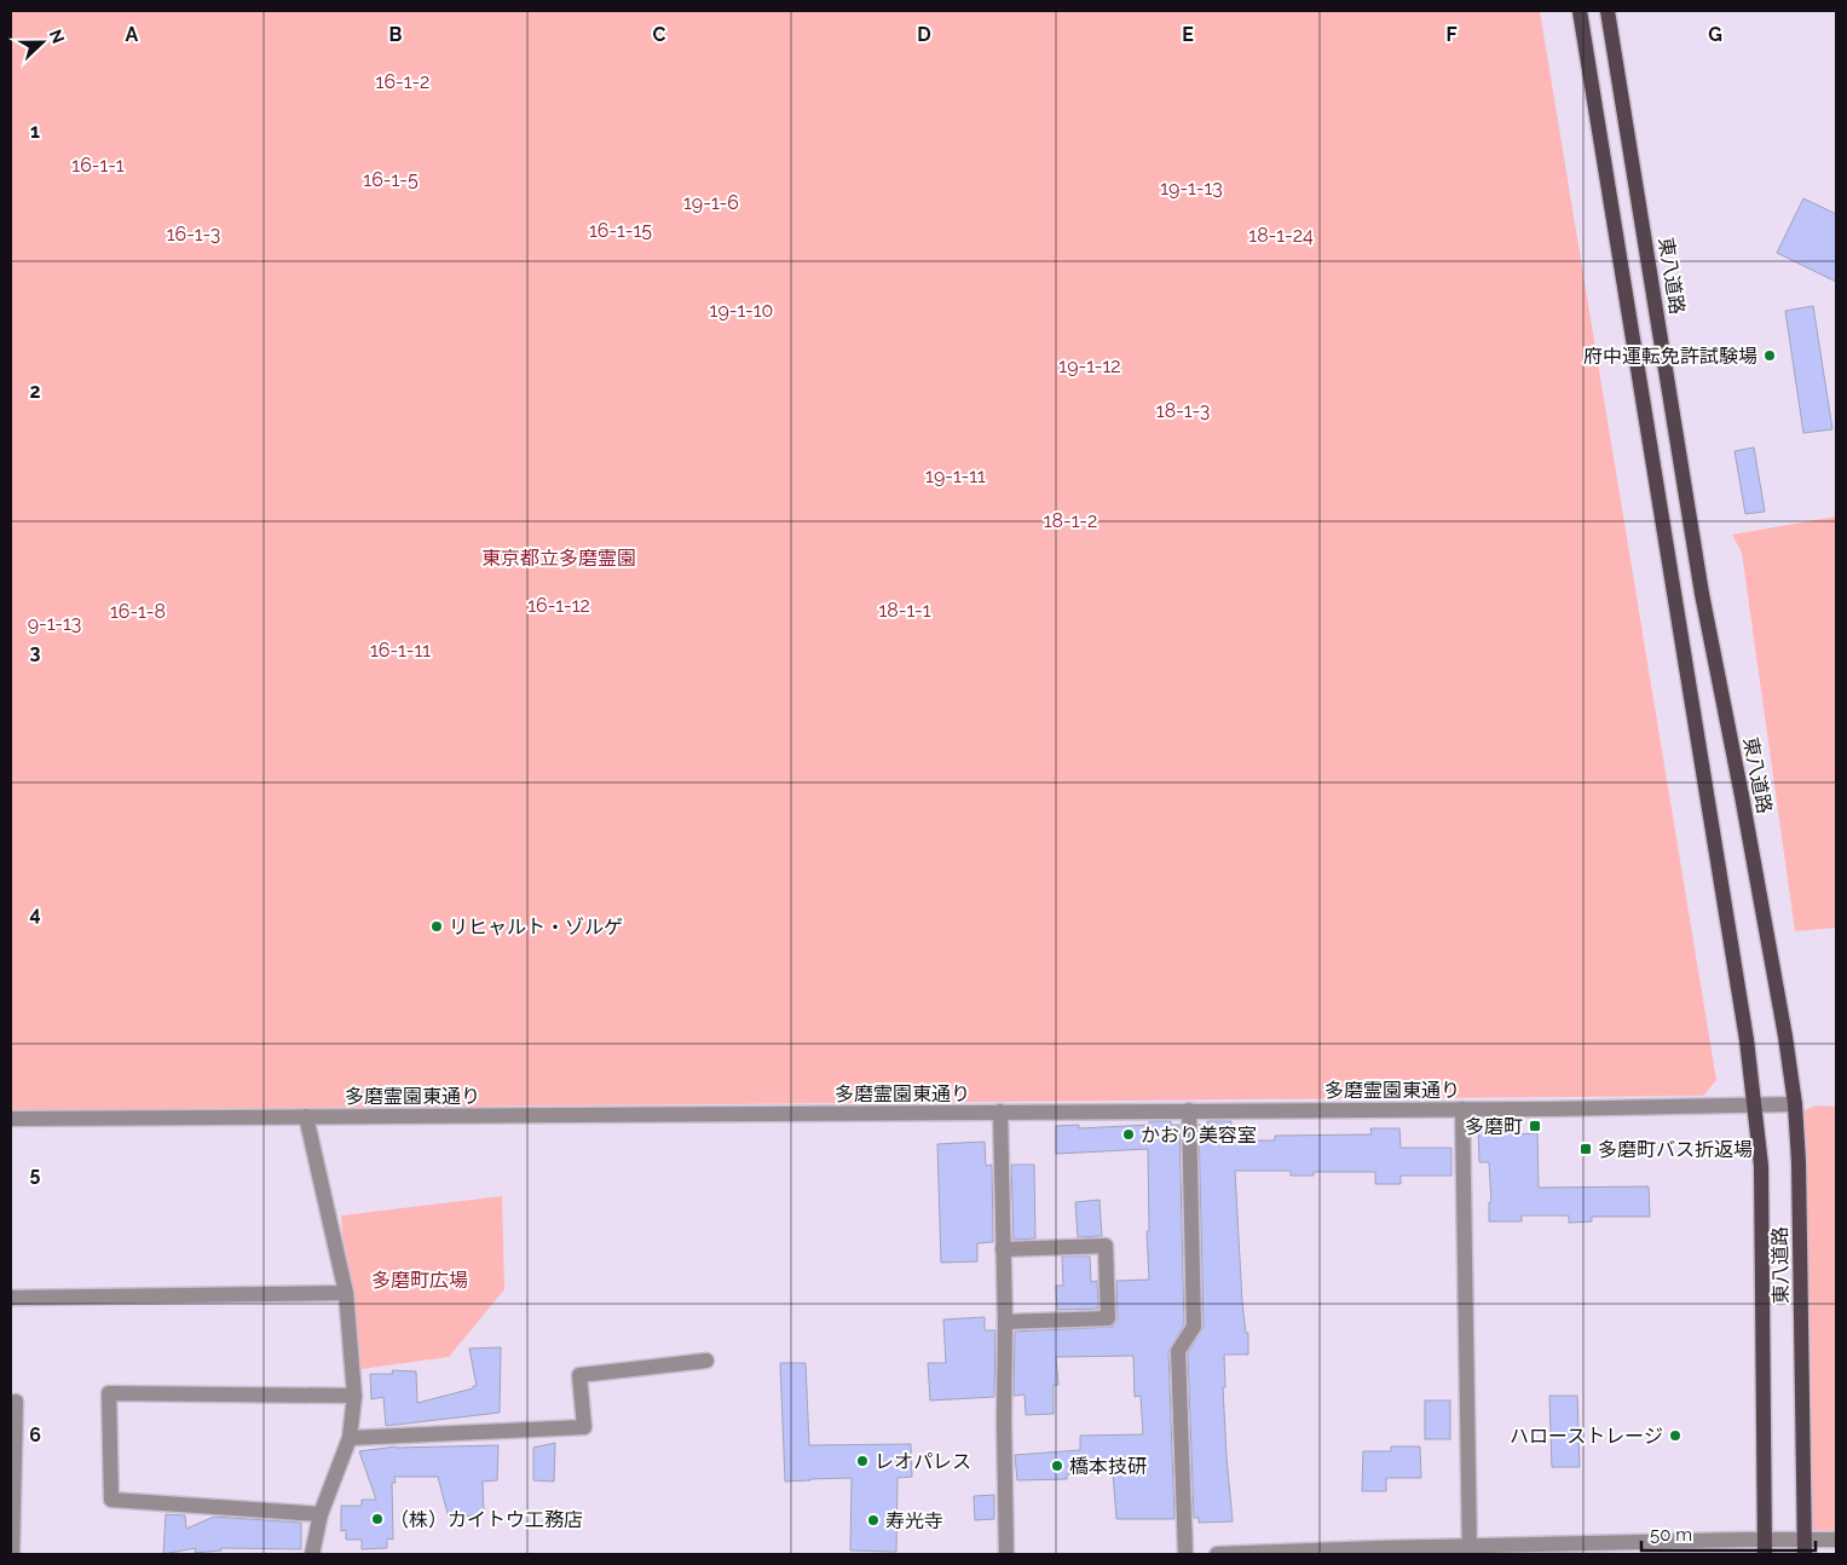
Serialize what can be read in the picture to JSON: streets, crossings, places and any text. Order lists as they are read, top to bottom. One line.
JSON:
{"streets":{"main road":["東八道路"],"street":["多磨霊園東通り"]},"crossings":[["東八道路","多磨霊園東通り"]],"parks":["16-1-2","16-1-1","16-1-5","19-1-13","19-1-6","16-1-15","16-1-3","18-1-24","19-1-10","19-1-12","18-1-3","19-1-11","18-1-2","東京都立多磨霊園","16-1-12","18-1-1","16-1-8","9-1-13","16-1-11","多磨町広場"],"places":{"other":["府中運転免許試験場","リヒャルト・ゾルゲ","かおり美容室","ハローストレージ","レオパレス","橋本技研","（株）カイトウ工務店","寿光寺"],"transit":["多磨町","多磨町バス折返場"]},"scale_bar":"50 m","north":"right","grid":{"columns":["A","B","C","D","E","F","G"],"rows":["1","2","3","4","5","6"]}}
